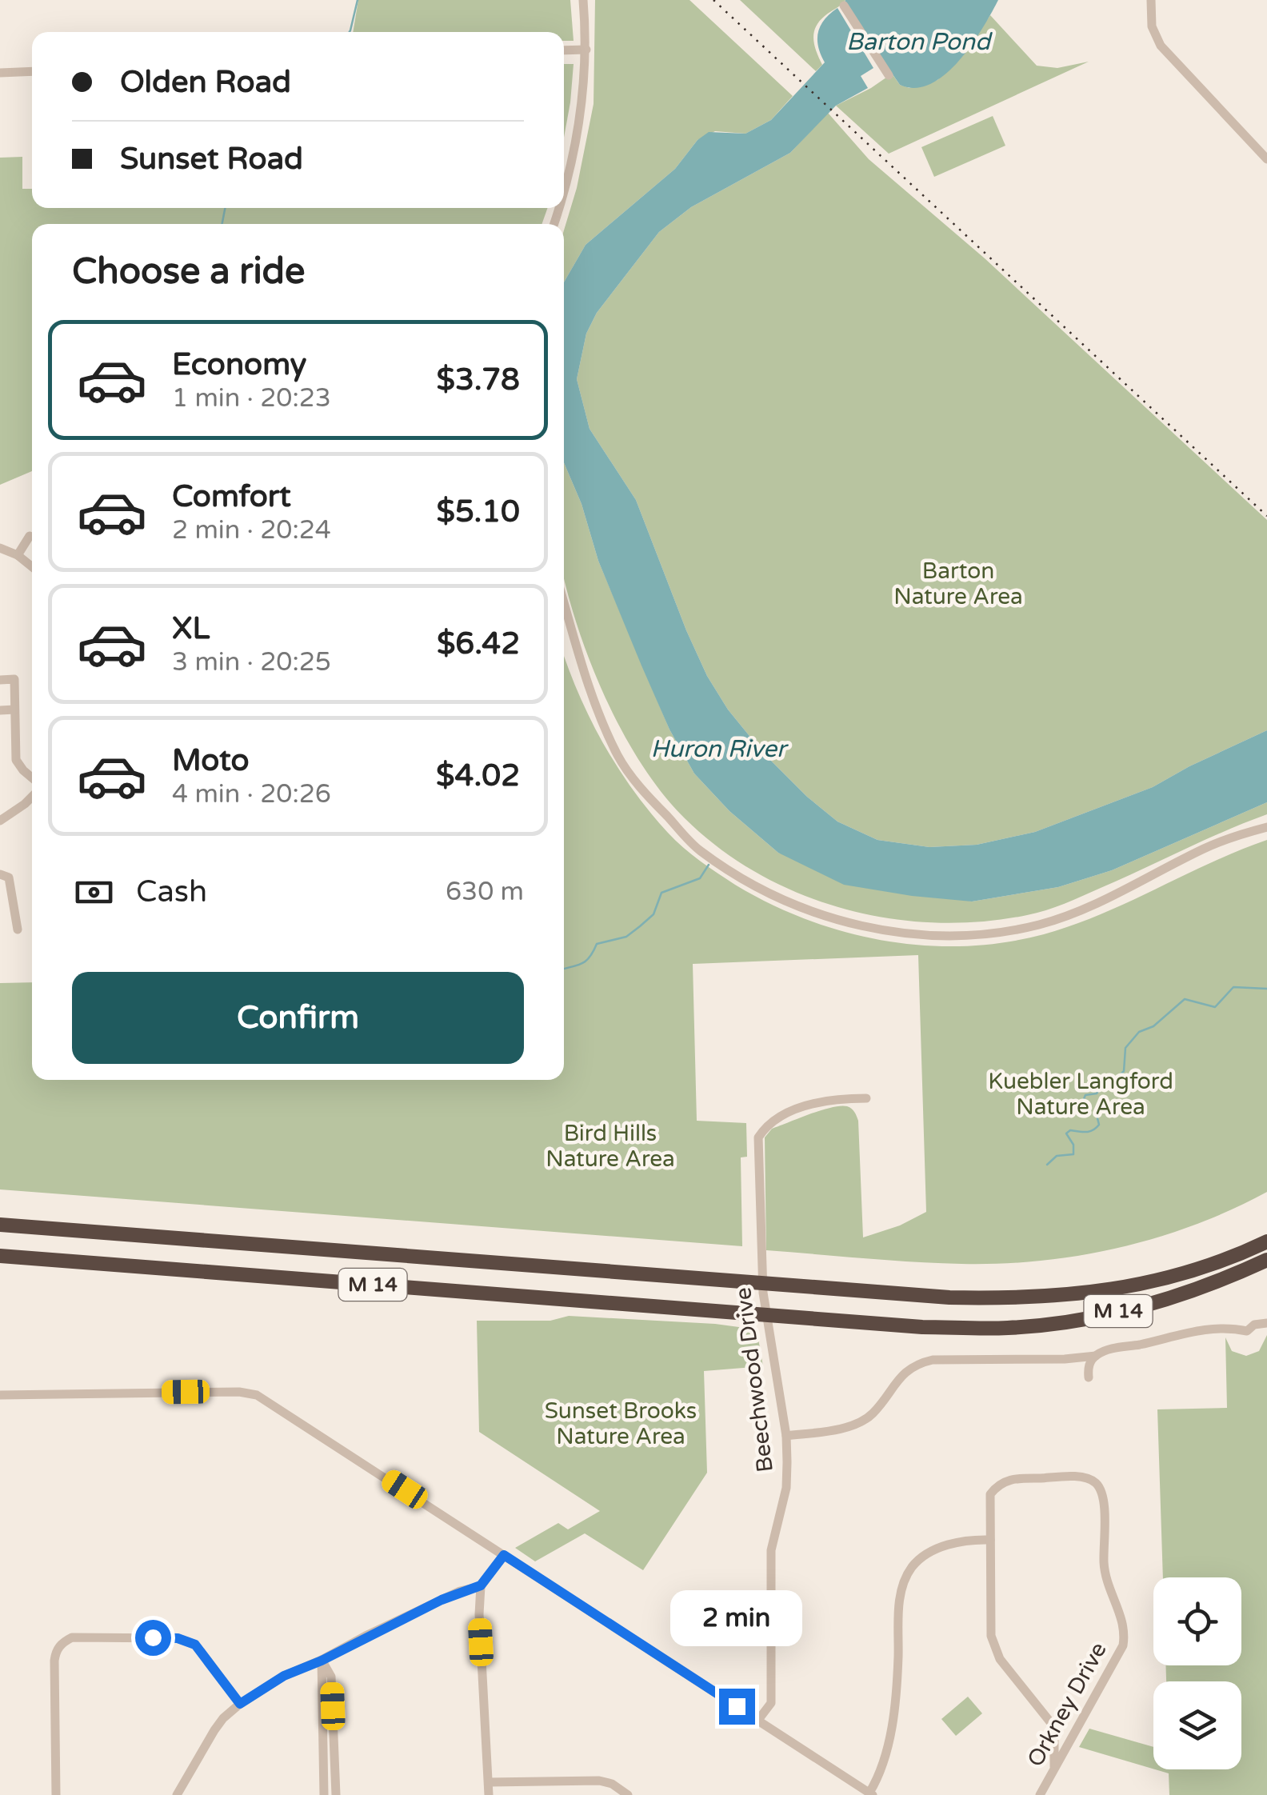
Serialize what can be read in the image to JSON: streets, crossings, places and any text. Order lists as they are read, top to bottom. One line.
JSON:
{"streets":{"highway":["M 14"],"street":["Beechwood Drive","Orkney Drive"]},"water":["Barton Pond","Huron River"],"parks":["Barton Nature Area","Kuebler Langford Nature Area","Bird Hills Nature Area","Sunset Brooks Nature Area"],"page":{"banner":["Olden Road","Sunset Road"],"heading":"Choose a ride","list":[{"name":"Economy","note":"1 min · 20:23","value":"$3.78"},{"name":"Comfort","note":"2 min · 20:24","value":"$5.10"},{"name":"XL","note":"3 min · 20:25","value":"$6.42"},{"name":"Moto","note":"4 min · 20:26","value":"$4.02"}],"pay":["Cash","630 m"],"buttons":"Confirm","bubble":"2 min"}}
